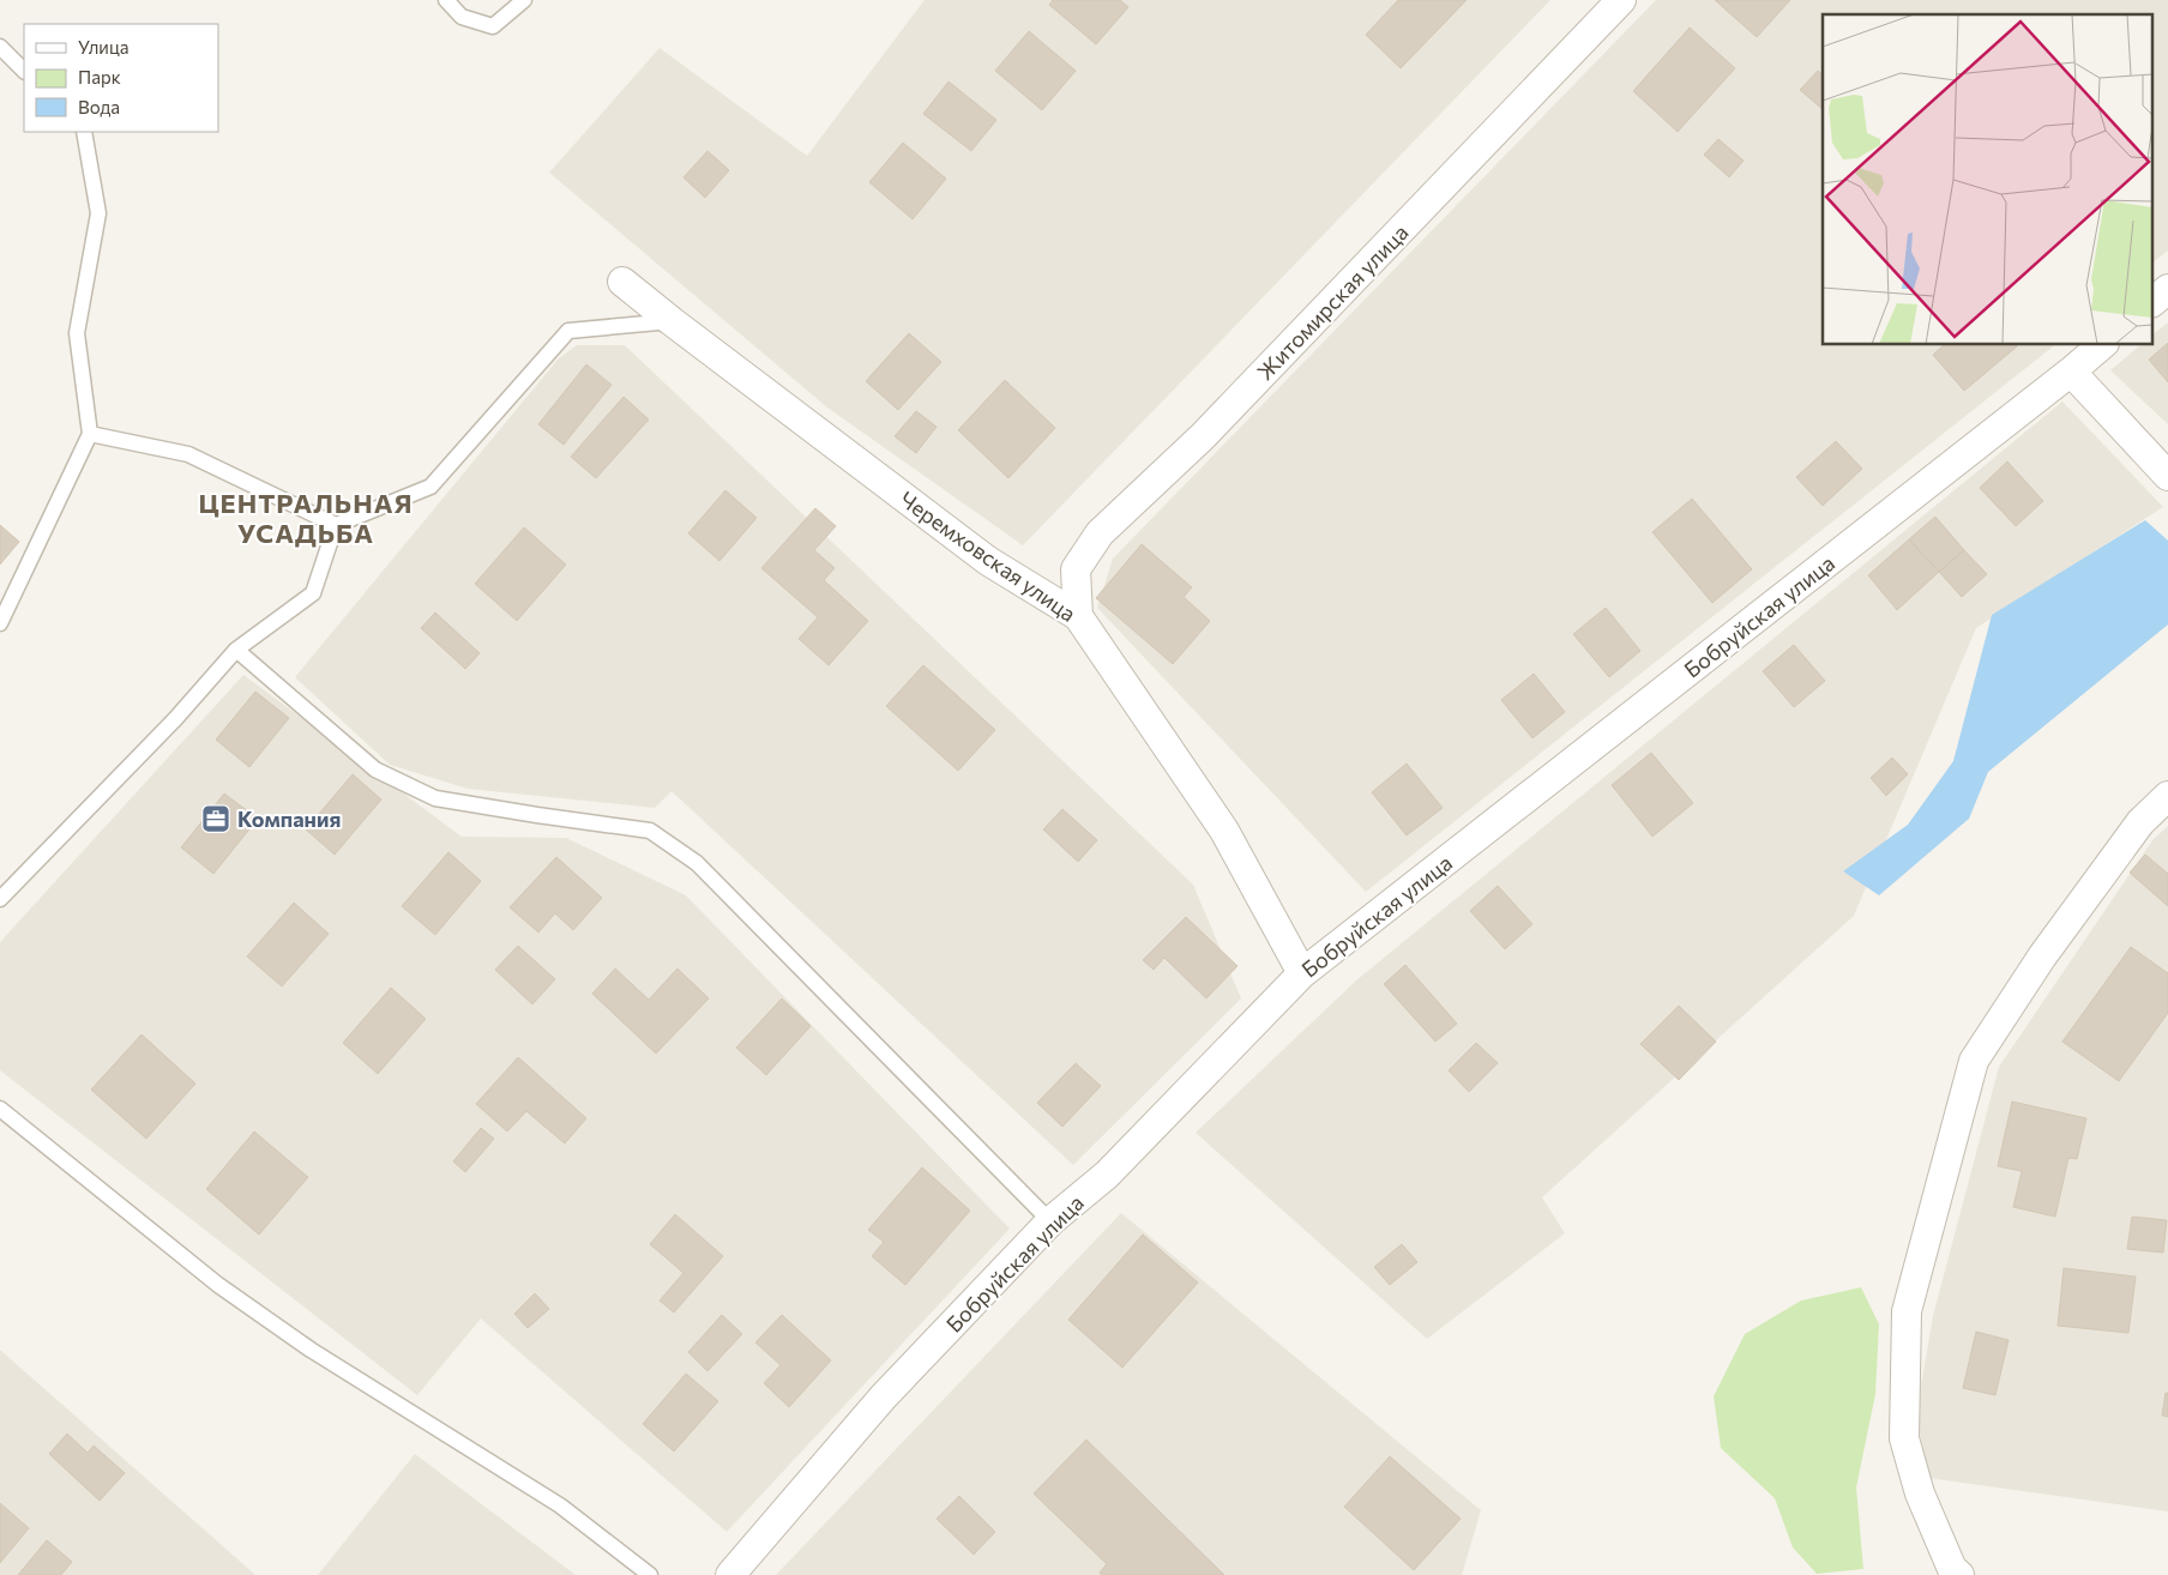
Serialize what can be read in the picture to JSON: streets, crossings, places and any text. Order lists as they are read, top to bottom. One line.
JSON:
{"streets":{"street":["Житомирская улица","Черемховская улица","Бобруйская улица"]},"crossings":[["Житомирская улица","Черемховская улица"],["Черемховская улица","Бобруйская улица"]],"districts":["ЦЕНТРАЛЬНАЯ УСАДЬБА"],"places":{"office":["Компания"]},"legend":["Улица","Парк","Вода"]}
